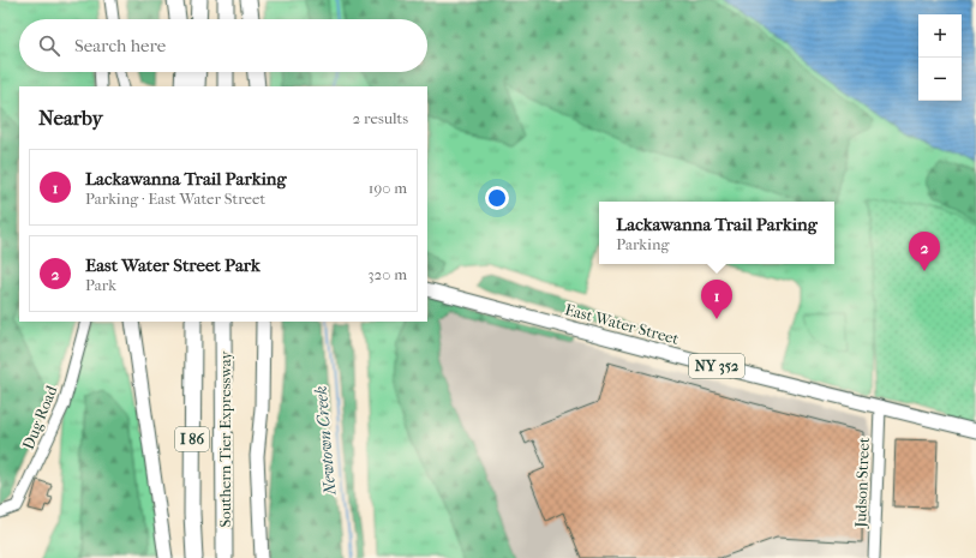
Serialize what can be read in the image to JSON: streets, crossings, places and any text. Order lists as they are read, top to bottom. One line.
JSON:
{"streets":{"highway":["I 86","Southern Tier Expressway"],"main road":["East Water Street","NY 352"],"street":["Dug Road","Judson Street"]},"crossings":[["East Water Street","Judson Street"]],"water":["Newtown Creek"],"page":{"map_buttons":["+","−"],"search":"Search here","heading":["Nearby","2 results"],"list":[{"mark":"1","name":"Lackawanna Trail Parking","note":"Parking · East Water Street","value":"190 m"},{"mark":"2","name":"East Water Street Park","note":"Park","value":"320 m"}],"popup":["Lackawanna Trail Parking","Parking"],"pins":["2","1"]}}
